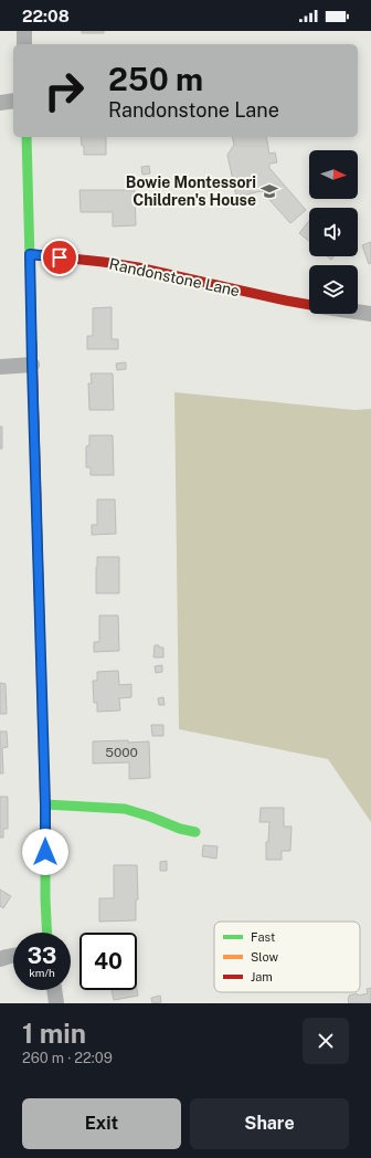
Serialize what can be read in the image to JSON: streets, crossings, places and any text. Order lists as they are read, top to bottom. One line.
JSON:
{"streets":{"street":["Randonstone Lane"]},"places":{"school or university":["Bowie Montessori Children's House"]},"house_numbers":["5000"],"legend":["Fast","Slow","Jam"],"north":"right","page":{"status":"22:08","turn":["250 m","Randonstone Lane"],"speed":"33 km/h","limit":"40","heading":["1 min","260 m · 22:09"],"buttons":["Exit","Share"]}}
